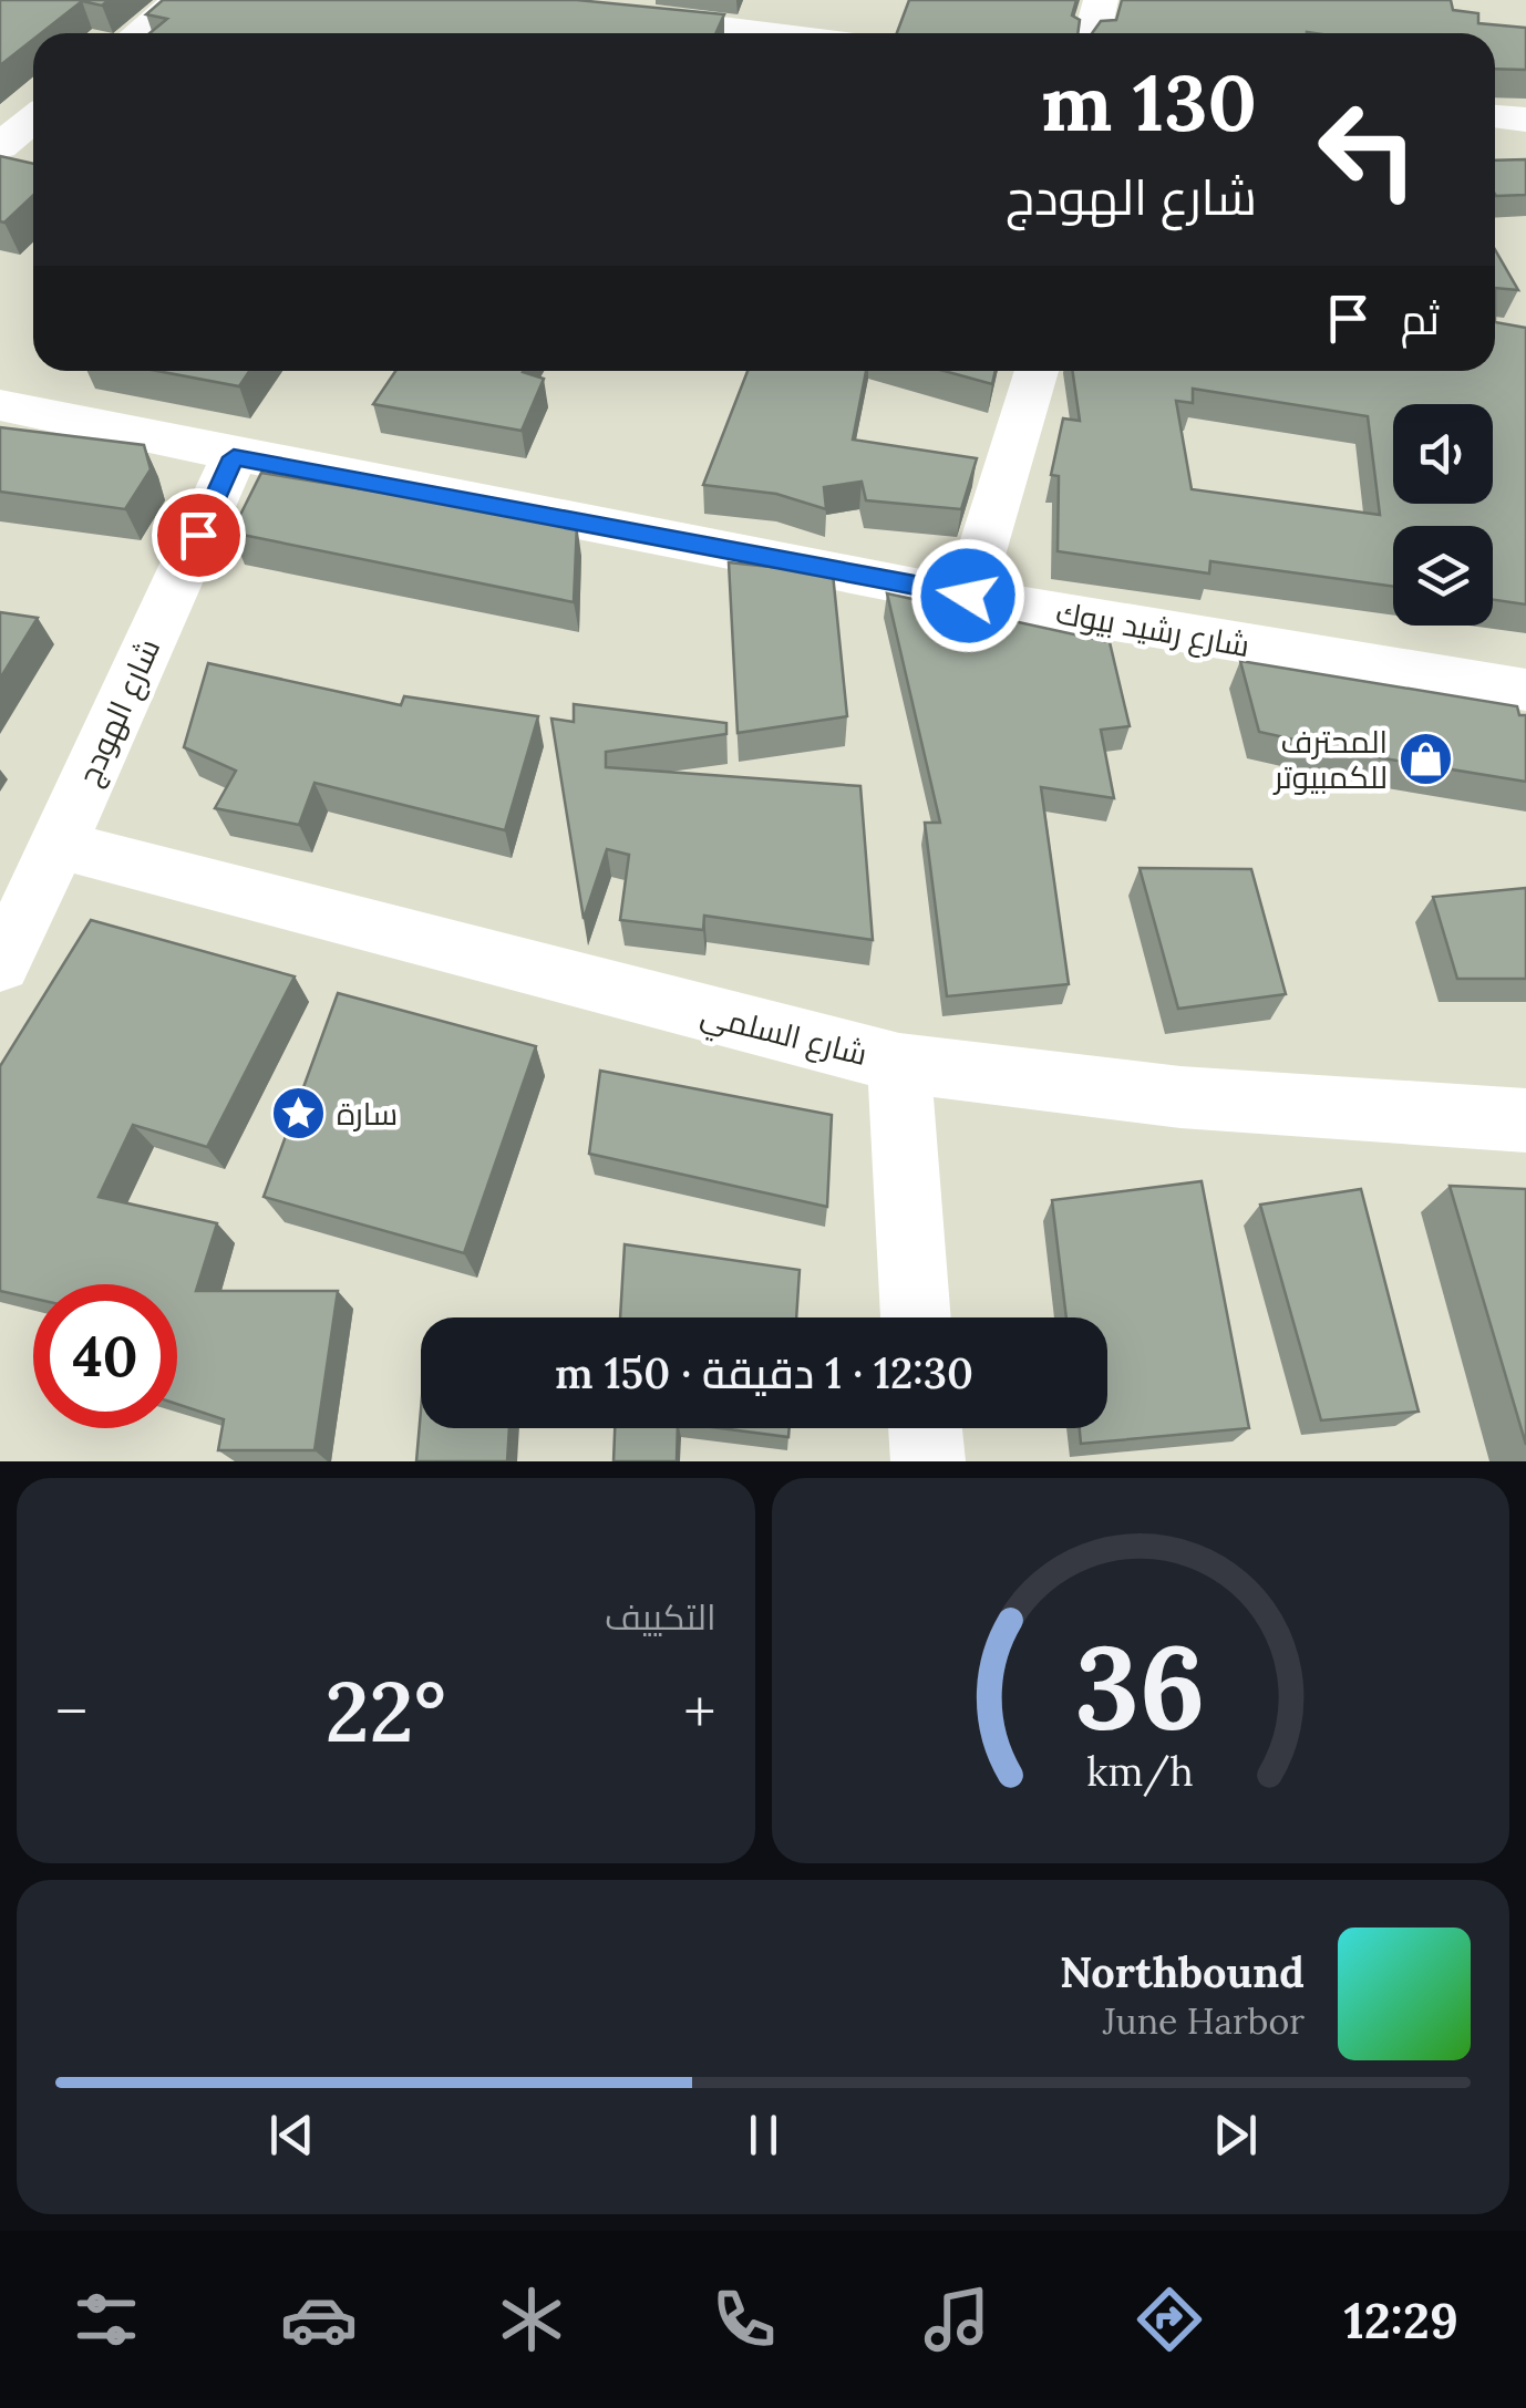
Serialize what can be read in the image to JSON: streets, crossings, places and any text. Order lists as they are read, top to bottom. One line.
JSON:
{"streets":{"street":["شارع رشيد بيوك","شارع الهودج","شارع السلمي"]},"crossings":[["شارع رشيد بيوك","شارع الهودج"],["شارع الهودج","شارع السلمي"]],"places":{"shop":["المحترف للكمبيوتر"],"place":["سارة"]},"page":{"turn":["130 m","شارع الهودج"],"then":"ثم","limit":"40","trip":"12:30 · 1 دقيقة · 150 m","tile":"التكييف","heat":["−","22°","+"],"song":["Northbound","June Harbor"],"tabs":"12:29","gauge":["36","km/h"]}}
